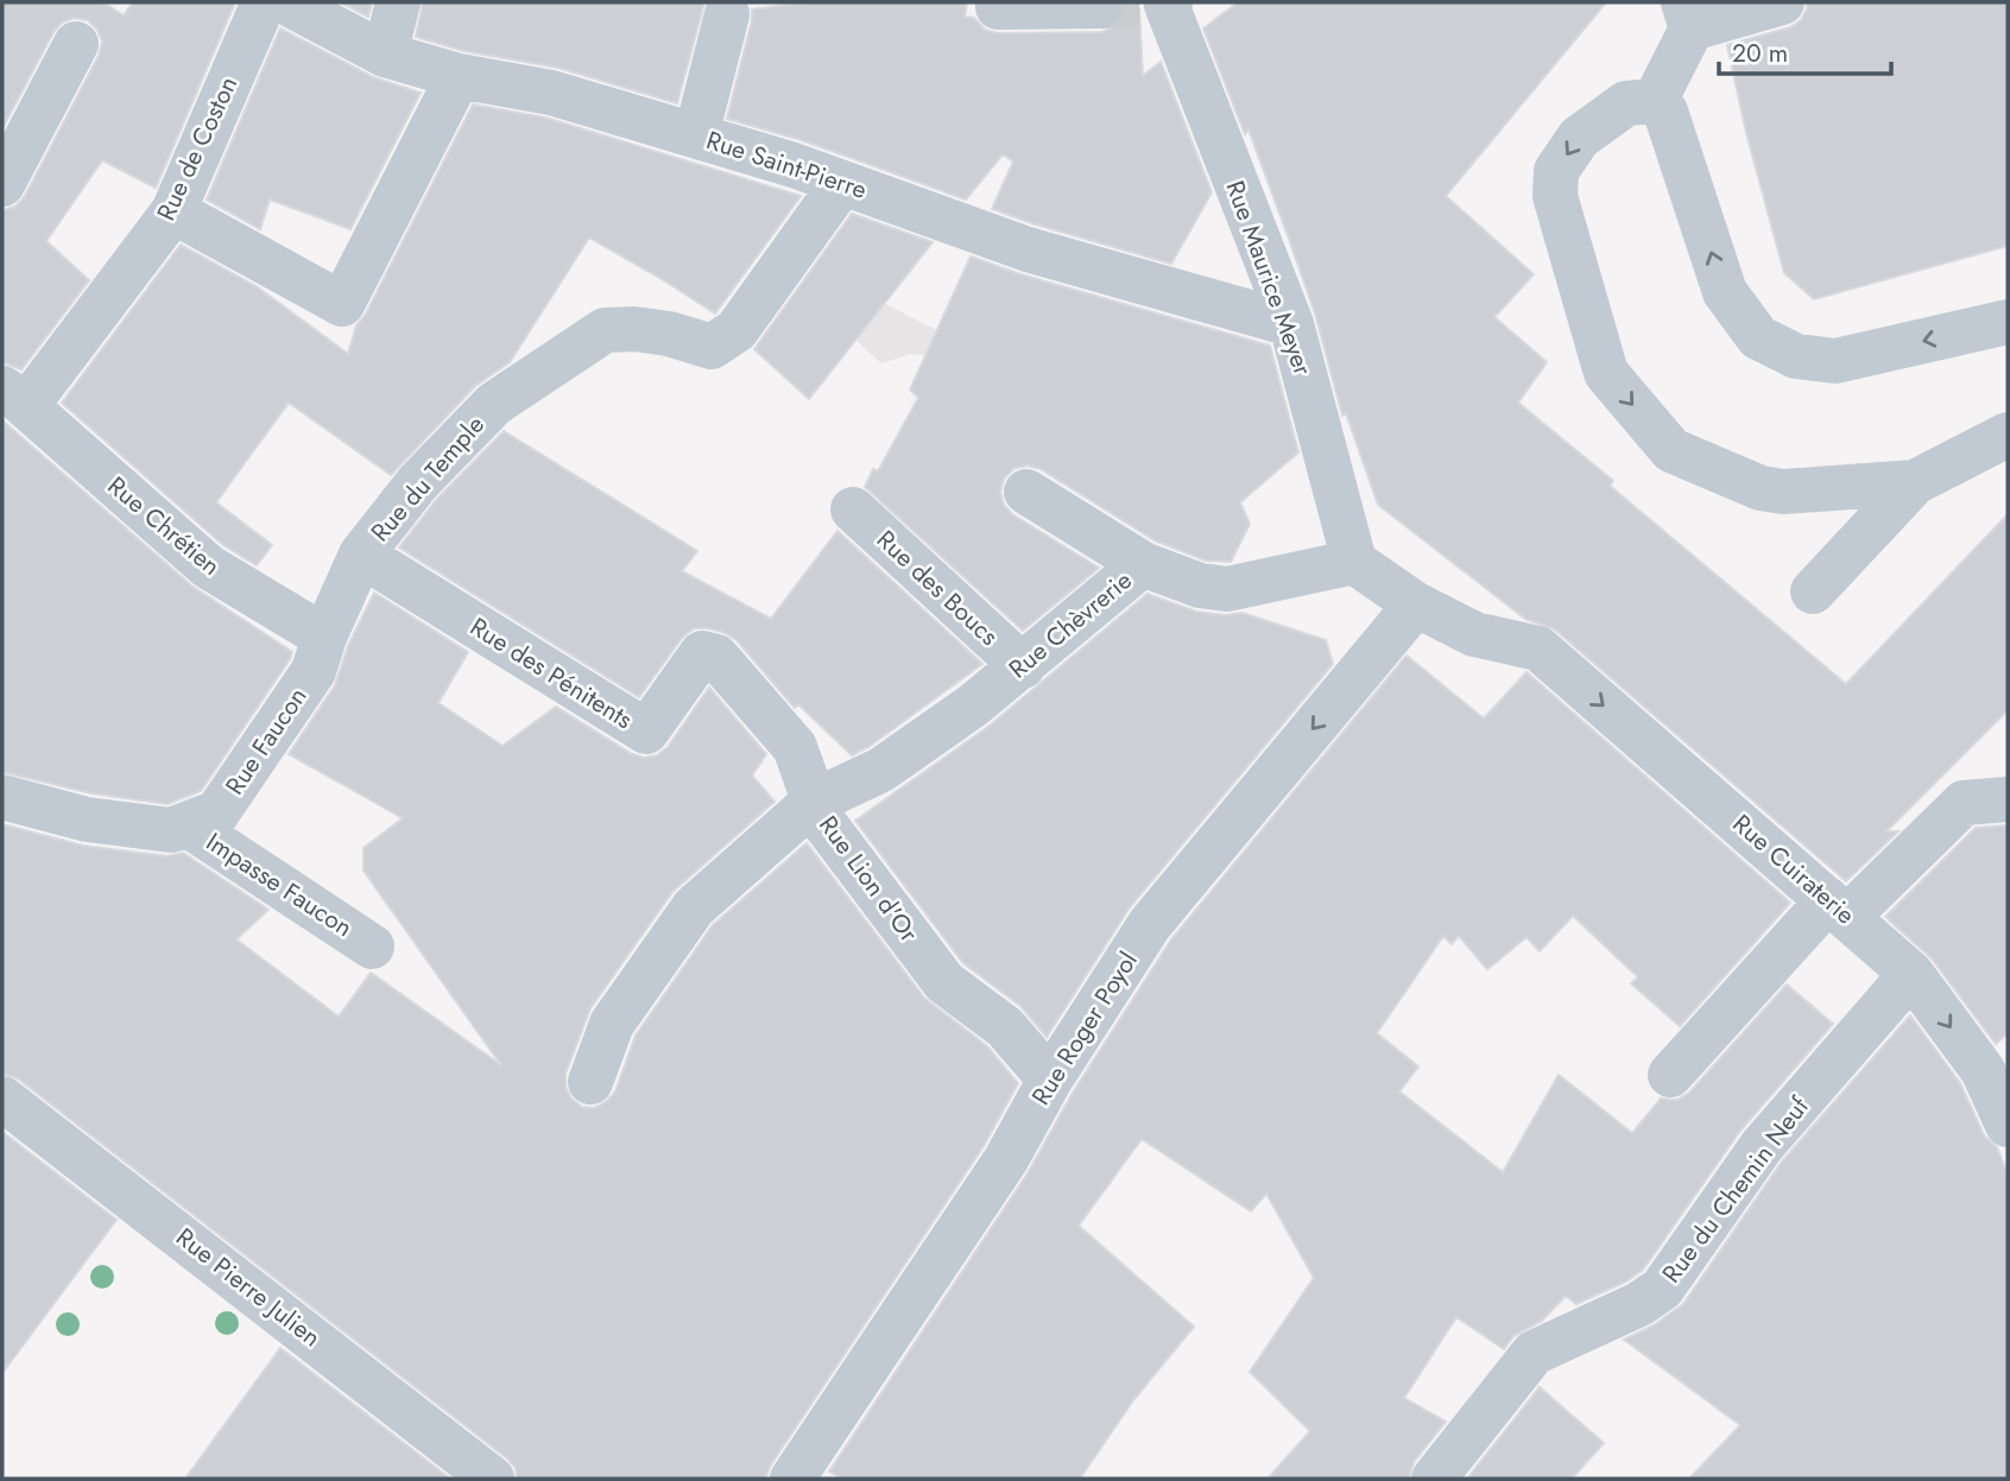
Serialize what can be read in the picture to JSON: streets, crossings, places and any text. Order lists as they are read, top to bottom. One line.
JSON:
{"streets":{"street":["Rue de Coston","Rue Saint-Pierre","Rue Maurice Meyer","Rue du Temple","Rue Chrétien","Rue des Boucs","Rue Chèvrerie","Rue des Pénitents","Rue Faucon","Rue Cuiraterie","Rue Lion d'Or","Impasse Faucon","Rue Roger Poyol","Rue du Chemin Neuf","Rue Pierre Julien"]},"crossings":[["Rue de Coston","Rue Chrétien"],["Rue Saint-Pierre","Rue Maurice Meyer"],["Rue Saint-Pierre","Rue du Temple"],["Rue Maurice Meyer","Rue Chèvrerie"],["Rue du Temple","Rue des Pénitents"],["Rue du Temple","Rue Faucon"],["Rue Chrétien","Rue Faucon"],["Rue des Boucs","Rue Chèvrerie"],["Rue Chèvrerie","Rue Lion d'Or"],["Rue des Pénitents","Rue Faucon"],["Rue des Pénitents","Rue Lion d'Or"],["Rue Faucon","Impasse Faucon"],["Rue Cuiraterie","Rue Roger Poyol"],["Rue Cuiraterie","Rue du Chemin Neuf"],["Rue Lion d'Or","Rue Roger Poyol"]],"one_way":["Rue Cuiraterie","Rue Roger Poyol"],"scale_bar":"20 m"}
